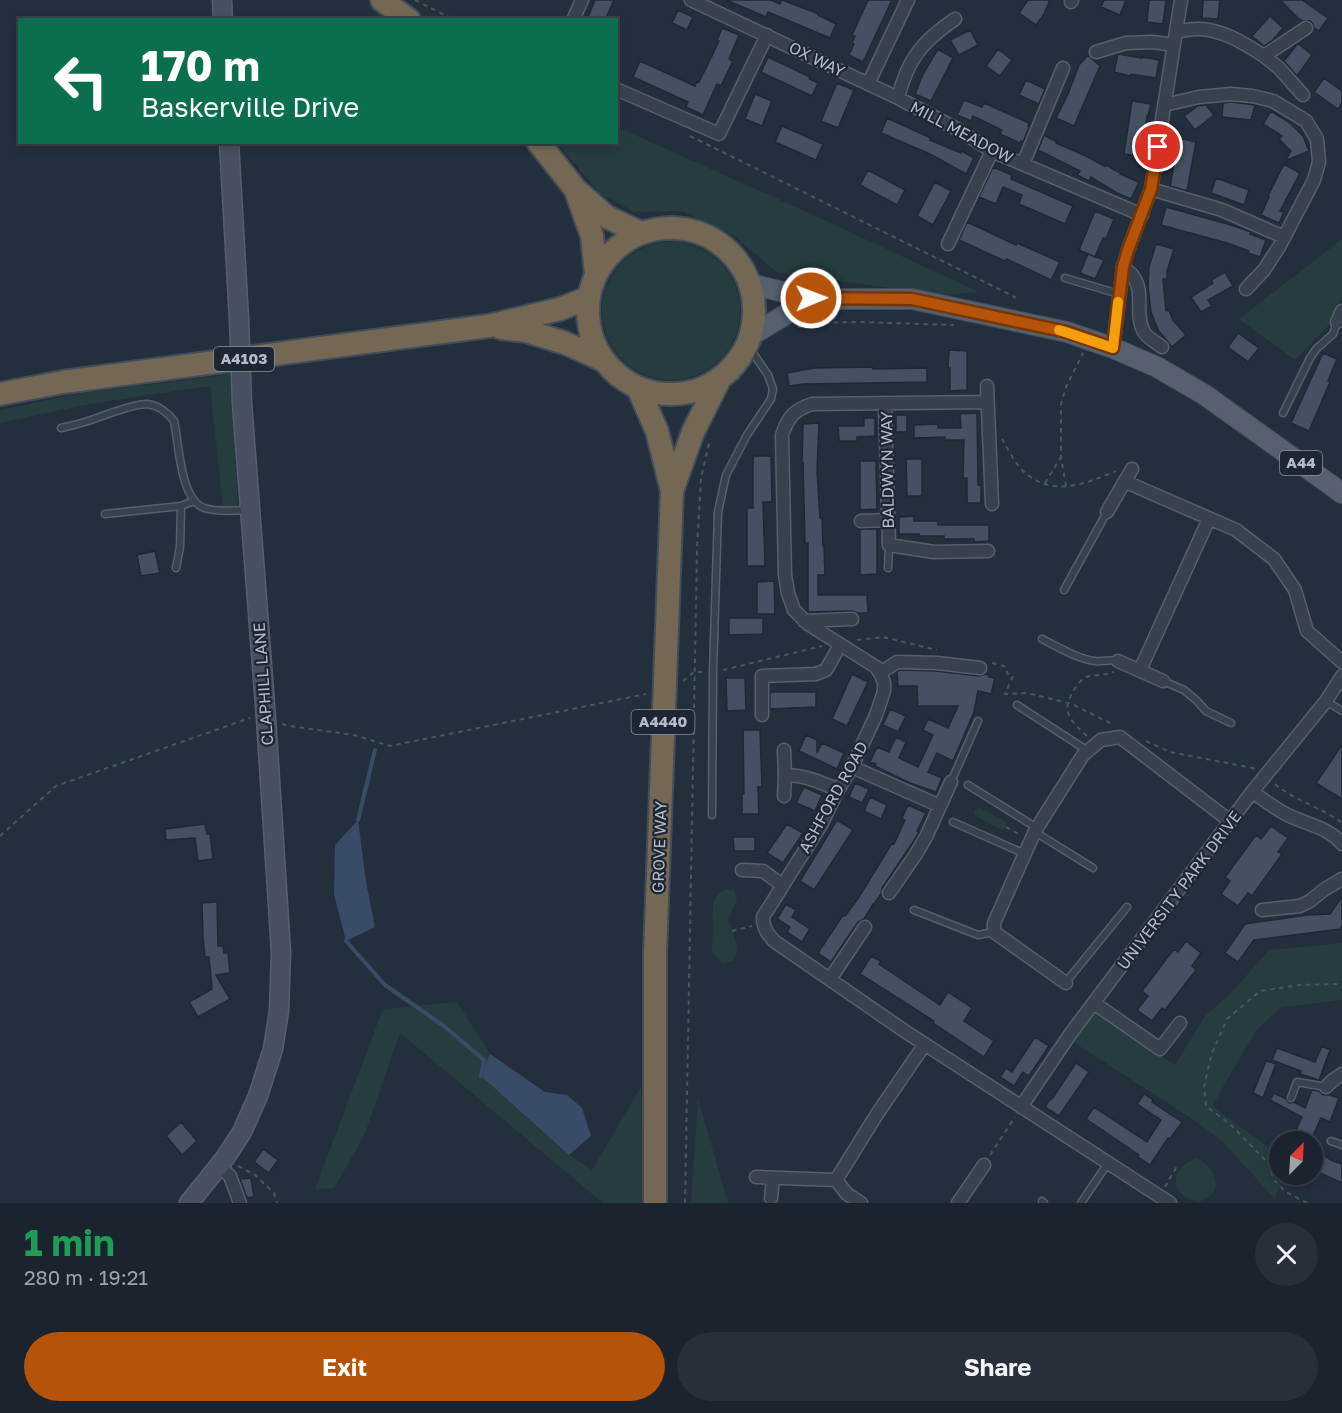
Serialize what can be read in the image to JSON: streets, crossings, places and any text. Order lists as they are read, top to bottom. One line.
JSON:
{"streets":{"highway":["A4103","A4440","GROVE WAY"],"main road":["A44"],"street":["OX WAY","MILL MEADOW","BALDWYN WAY","CLAPHILL LANE","ASHFORD ROAD","UNIVERSITY PARK DRIVE"]},"crossings":[["OX WAY","MILL MEADOW"],["A4103","A44"],["A4103","GROVE WAY"],["A44","GROVE WAY"]],"north":"top right","page":{"turn":["170 m","Baskerville Drive"],"heading":["1 min","280 m · 19:21"],"buttons":["Exit","Share"]}}
